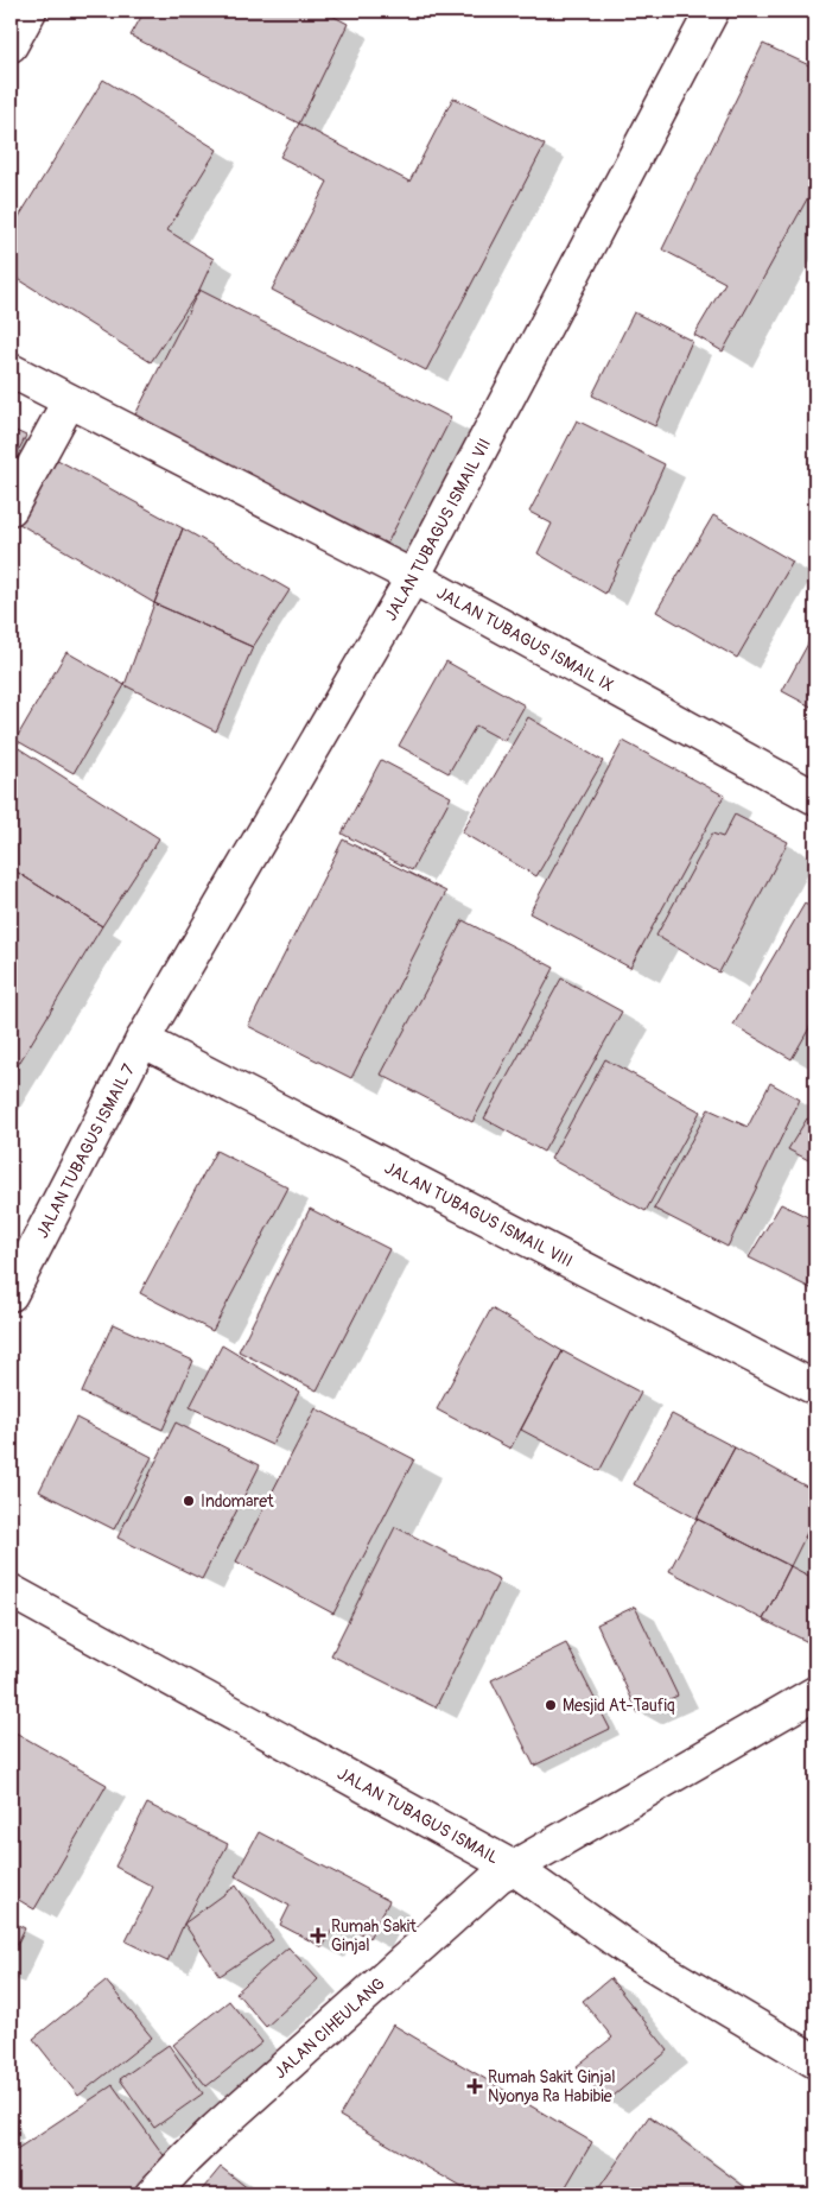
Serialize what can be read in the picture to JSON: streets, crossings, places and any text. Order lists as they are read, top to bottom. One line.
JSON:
{"streets":{"street":["JALAN TUBAGUS ISMAIL VII","JALAN TUBAGUS ISMAIL IX","JALAN TUBAGUS ISMAIL 7","JALAN TUBAGUS ISMAIL VIII","JALAN TUBAGUS ISMAIL","JALAN CIHEULANG"]},"crossings":[["JALAN TUBAGUS ISMAIL VII","JALAN TUBAGUS ISMAIL IX"],["JALAN TUBAGUS ISMAIL VII","JALAN TUBAGUS ISMAIL 7"],["JALAN TUBAGUS ISMAIL VII","JALAN TUBAGUS ISMAIL VIII"],["JALAN TUBAGUS ISMAIL 7","JALAN TUBAGUS ISMAIL VIII"],["JALAN TUBAGUS ISMAIL","JALAN CIHEULANG"]],"places":{"other":["Indomaret","Mesjid At-Taufiq"],"health":["Rumah Sakit Ginjal","Rumah Sakit Ginjal Nyonya Ra Habibie"]}}
